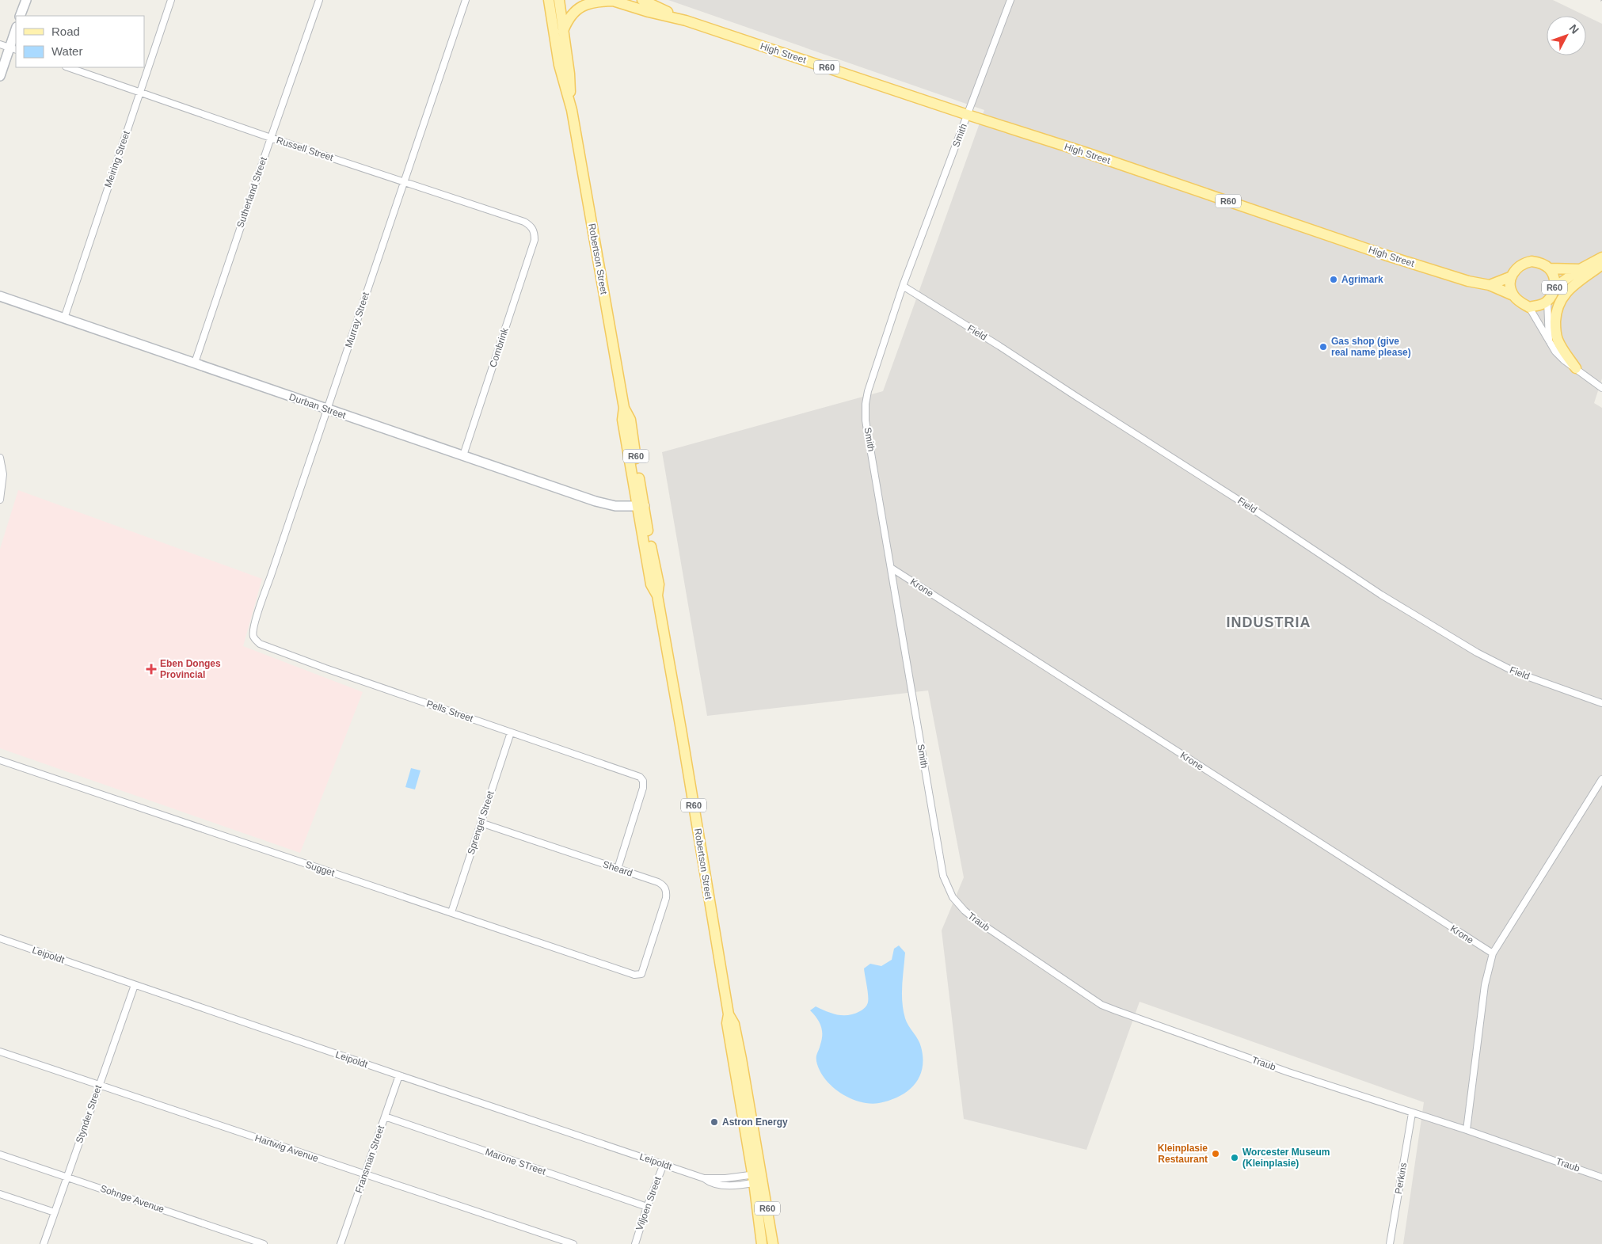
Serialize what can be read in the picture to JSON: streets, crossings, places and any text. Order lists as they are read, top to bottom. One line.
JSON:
{"streets":{"main road":["High Street","R60","Robertson Street"],"street":["Smith","Russell Street","Meiring Street","Sutherland Street","Murray Street","Field","Combrink","Durban Street","Krone","Pells Street","Sprengel Street","Sugget","Sheard","Traub","Leipoldt","Stynder Street","Hartwig Avenue","Fransman Street","Marone STreet","Perkins","Sohnge Avenue","Viljoen Street"]},"crossings":[["High Street","R60"],["High Street","Smith"],["Smith","Field"],["Smith","Krone"],["Smith","Traub"],["Russell Street","Meiring Street"],["Russell Street","Sutherland Street"],["Russell Street","Murray Street"],["Russell Street","Combrink"],["Meiring Street","Durban Street"],["Sutherland Street","Durban Street"],["Robertson Street","Durban Street"],["Robertson Street","Leipoldt"],["Murray Street","Durban Street"],["Murray Street","Pells Street"],["Combrink","Durban Street"],["Pells Street","Sprengel Street"],["Pells Street","Sheard"],["Sprengel Street","Sugget"],["Sprengel Street","Sheard"],["Sugget","Sheard"],["Traub","Perkins"],["Leipoldt","Stynder Street"],["Leipoldt","Fransman Street"],["Leipoldt","Viljoen Street"],["Stynder Street","Hartwig Avenue"],["Stynder Street","Sohnge Avenue"],["Hartwig Avenue","Fransman Street"],["Fransman Street","Marone STreet"],["Marone STreet","Viljoen Street"]],"districts":["INDUSTRIA"],"places":{"other":["Agrimark","Gas shop (give real name please)","Astron Energy","Kleinplasie Restaurant","Worcester Museum (Kleinplasie)"],"health":["Eben Donges Provincial"]},"legend":["Road","Water"],"north":"top right"}
